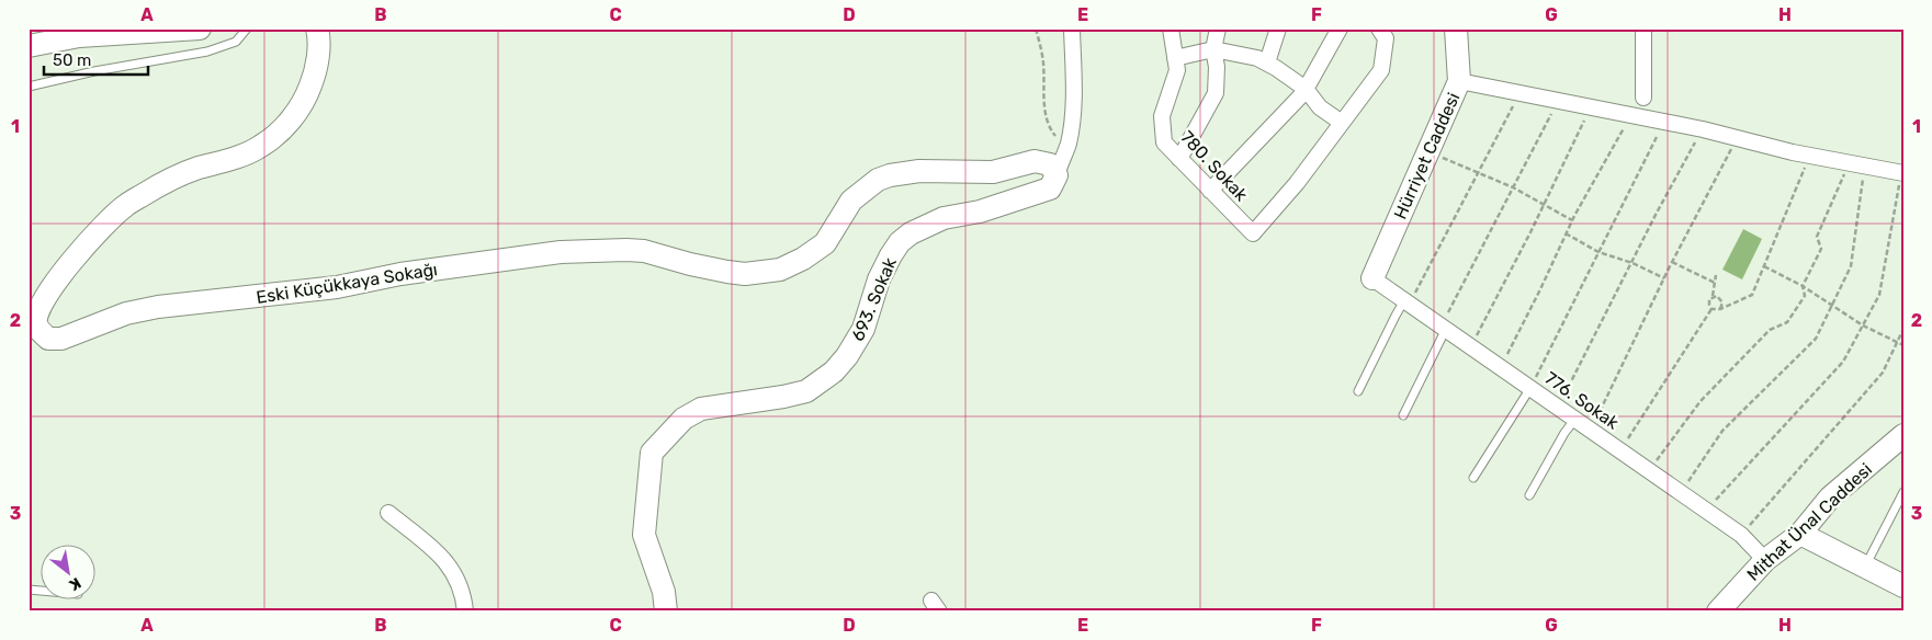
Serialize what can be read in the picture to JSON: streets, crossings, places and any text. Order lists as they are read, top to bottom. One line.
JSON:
{"streets":{"street":["Hürriyet Caddesi","780. Sokak","Eski Küçükkaya Sokağı","693. Sokak","776. Sokak","Mithat Ünal Caddesi"]},"crossings":[["Hürriyet Caddesi","776. Sokak"],["Eski Küçükkaya Sokağı","693. Sokak"],["776. Sokak","Mithat Ünal Caddesi"]],"scale_bar":"50 m","north":"bottom right","grid":{"columns":["A","B","C","D","E","F","G","H"],"rows":["1","2","3"]}}
